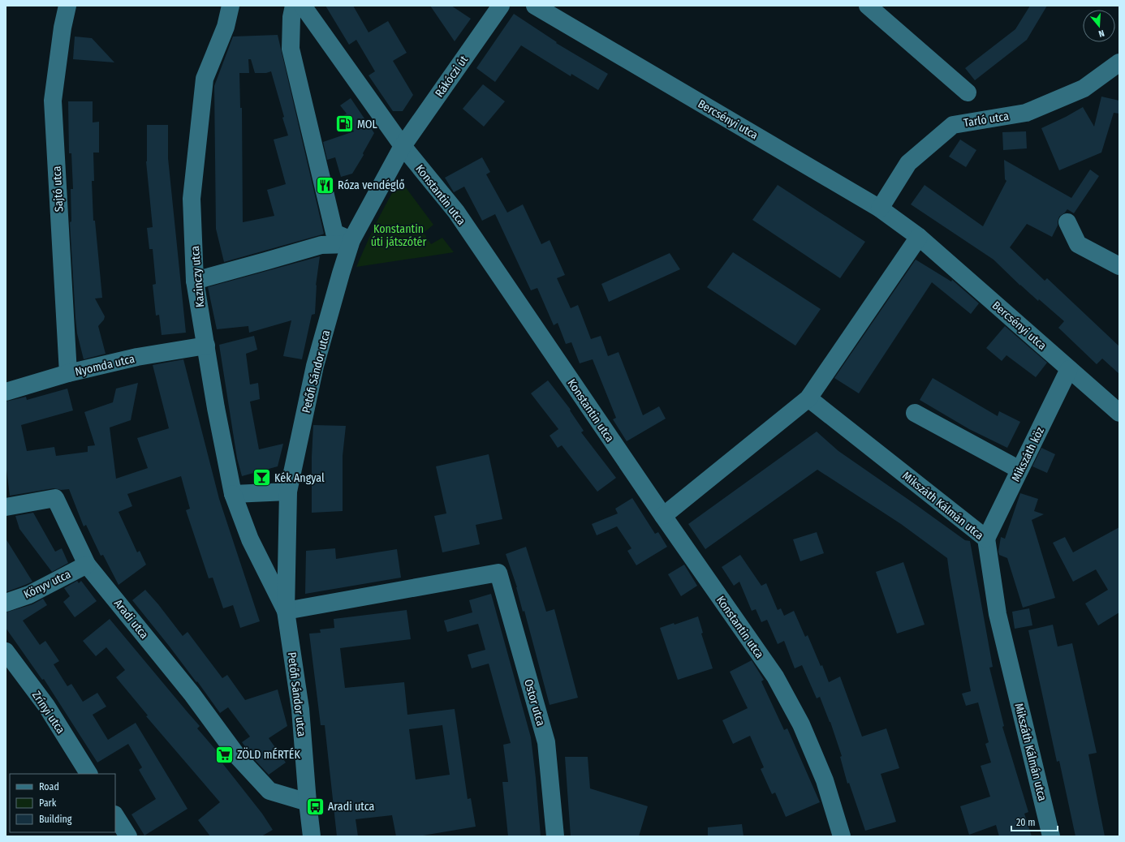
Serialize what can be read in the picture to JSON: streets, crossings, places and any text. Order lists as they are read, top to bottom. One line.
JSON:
{"streets":{"street":["Rákóczi út","Bercsényi utca","Tarló utca","Sajtó utca","Konstantin utca","Kazinczy utca","Nyomda utca","Petőfi Sándor utca","Mikszáth köz","Mikszáth Kálmán utca","Könyv utca","Aradi utca","Ostor utca","Zrínyi utca"]},"crossings":[["Rákóczi út","Konstantin utca"],["Rákóczi út","Petőfi Sándor utca"],["Bercsényi utca","Tarló utca"],["Bercsényi utca","Mikszáth köz"],["Sajtó utca","Nyomda utca"],["Konstantin utca","Petőfi Sándor utca"],["Kazinczy utca","Nyomda utca"],["Kazinczy utca","Petőfi Sándor utca"],["Petőfi Sándor utca","Aradi utca"],["Petőfi Sándor utca","Ostor utca"],["Mikszáth köz","Mikszáth Kálmán utca"],["Könyv utca","Aradi utca"]],"parks":["Konstantin úti játszótér"],"places":{"fuel station":["MOL"],"restaurant":["Róza vendéglő"],"bar":["Kék Angyal"],"supermarket":["ZÖLD mÉRTÉK"],"bus stop":["Aradi utca"]},"legend":["Road","Park","Building"],"scale_bar":"20 m","north":"bottom"}
